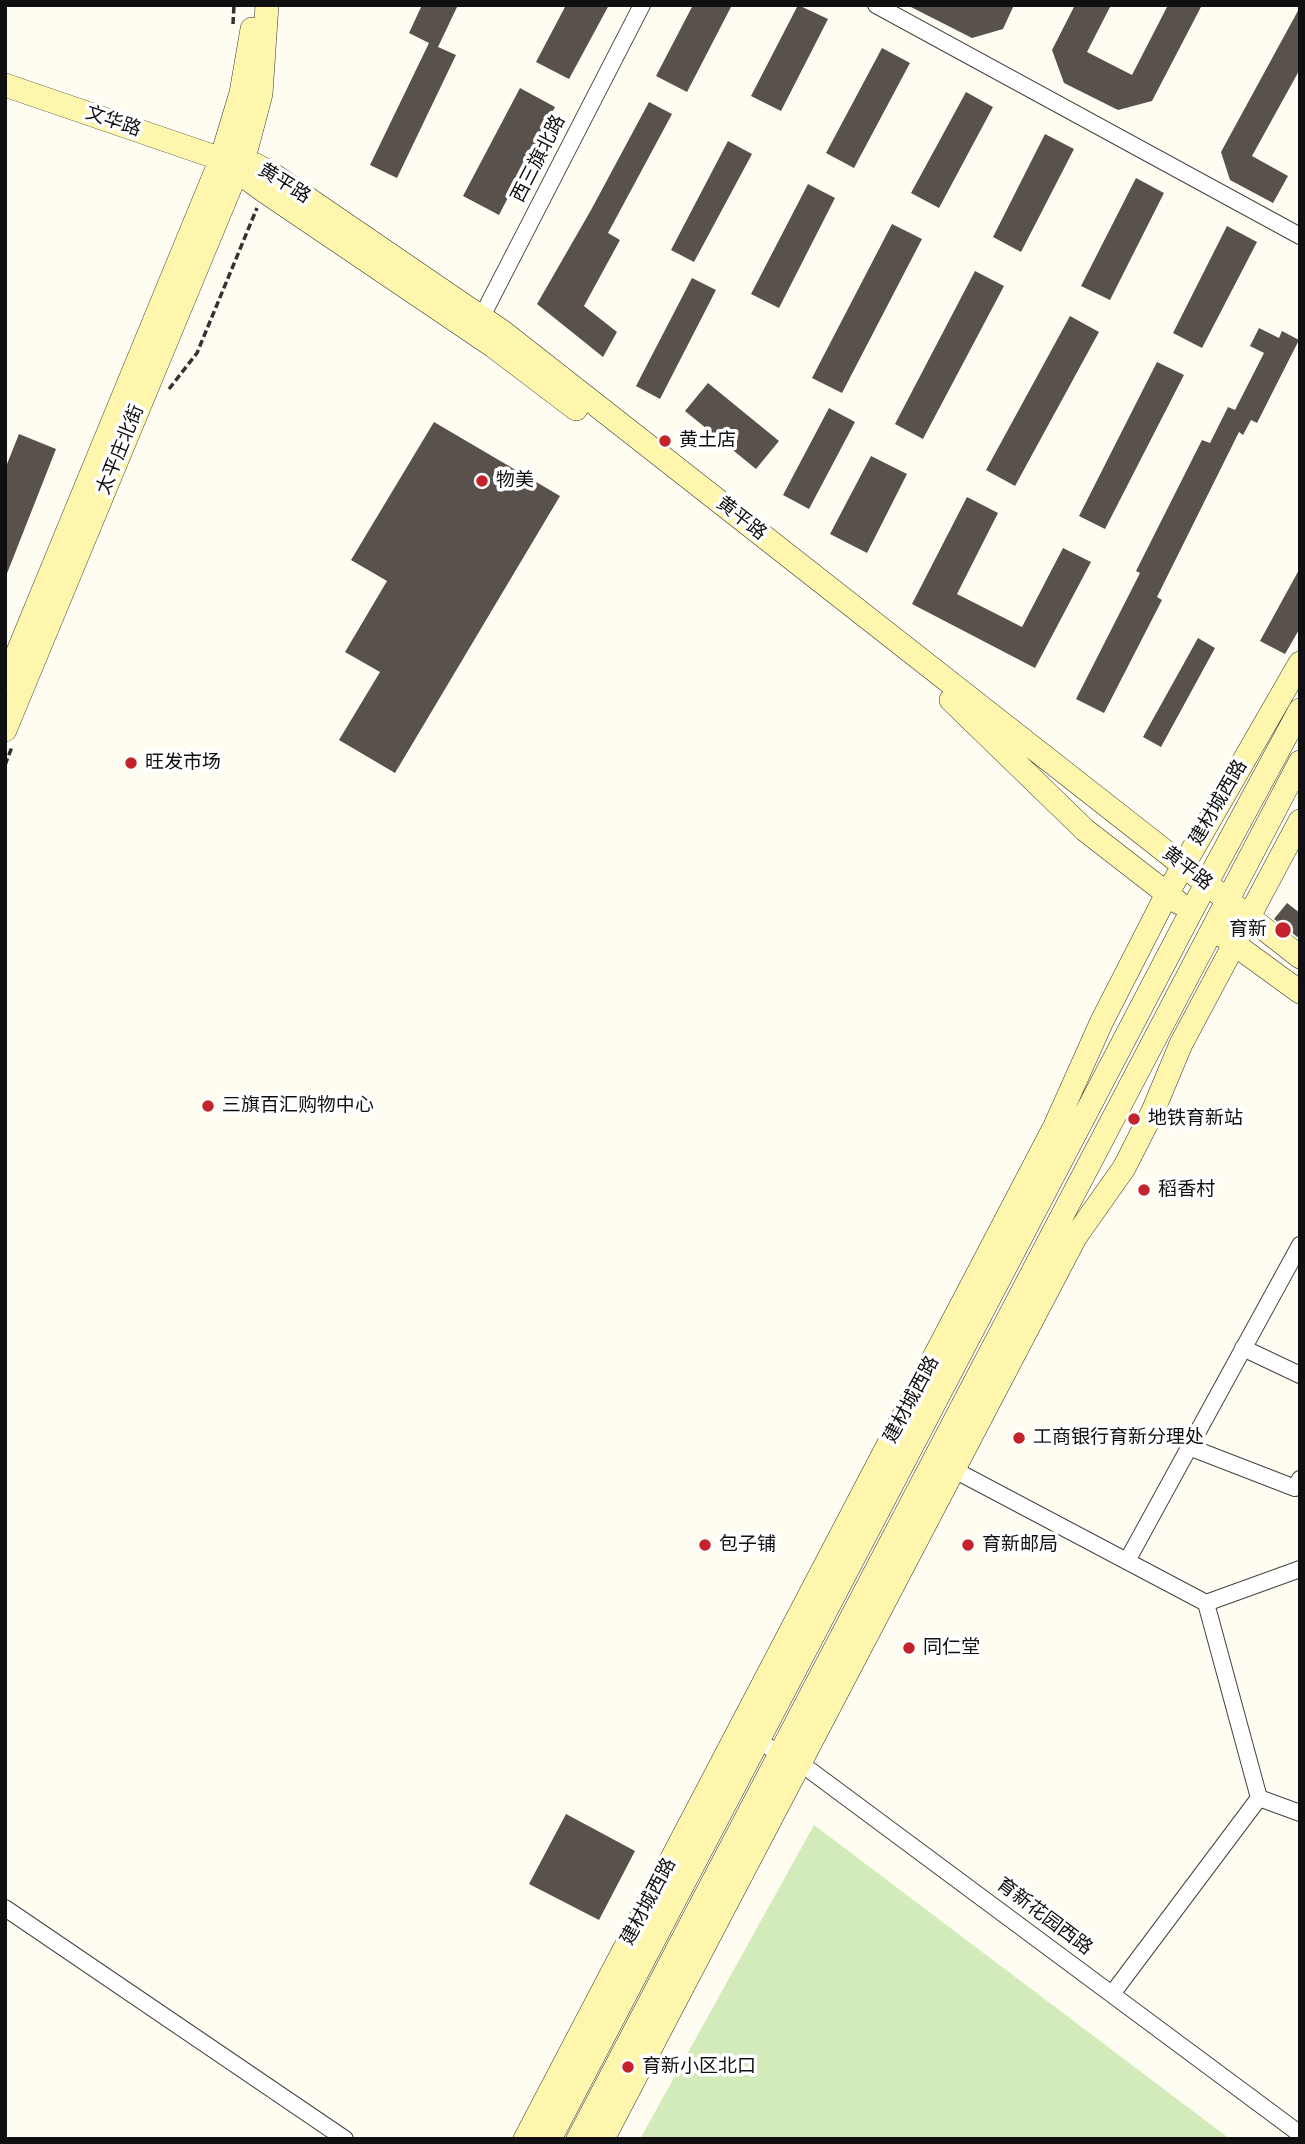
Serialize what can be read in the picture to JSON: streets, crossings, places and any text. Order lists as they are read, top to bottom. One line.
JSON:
{"streets":{"main road":["文华路","黄平路","太平庄北街","建材城西路"],"street":["西三旗北路","育新花园西路"]},"crossings":[["文华路","黄平路"],["文华路","太平庄北街"],["西三旗北路","黄平路"],["黄平路","太平庄北街"],["黄平路","建材城西路"],["建材城西路","育新花园西路"]],"places":["黄土店","物美","旺发市场","育新","三旗百汇购物中心","地铁育新站","稻香村","工商银行育新分理处","包子铺","育新邮局","同仁堂","育新小区北口"]}
